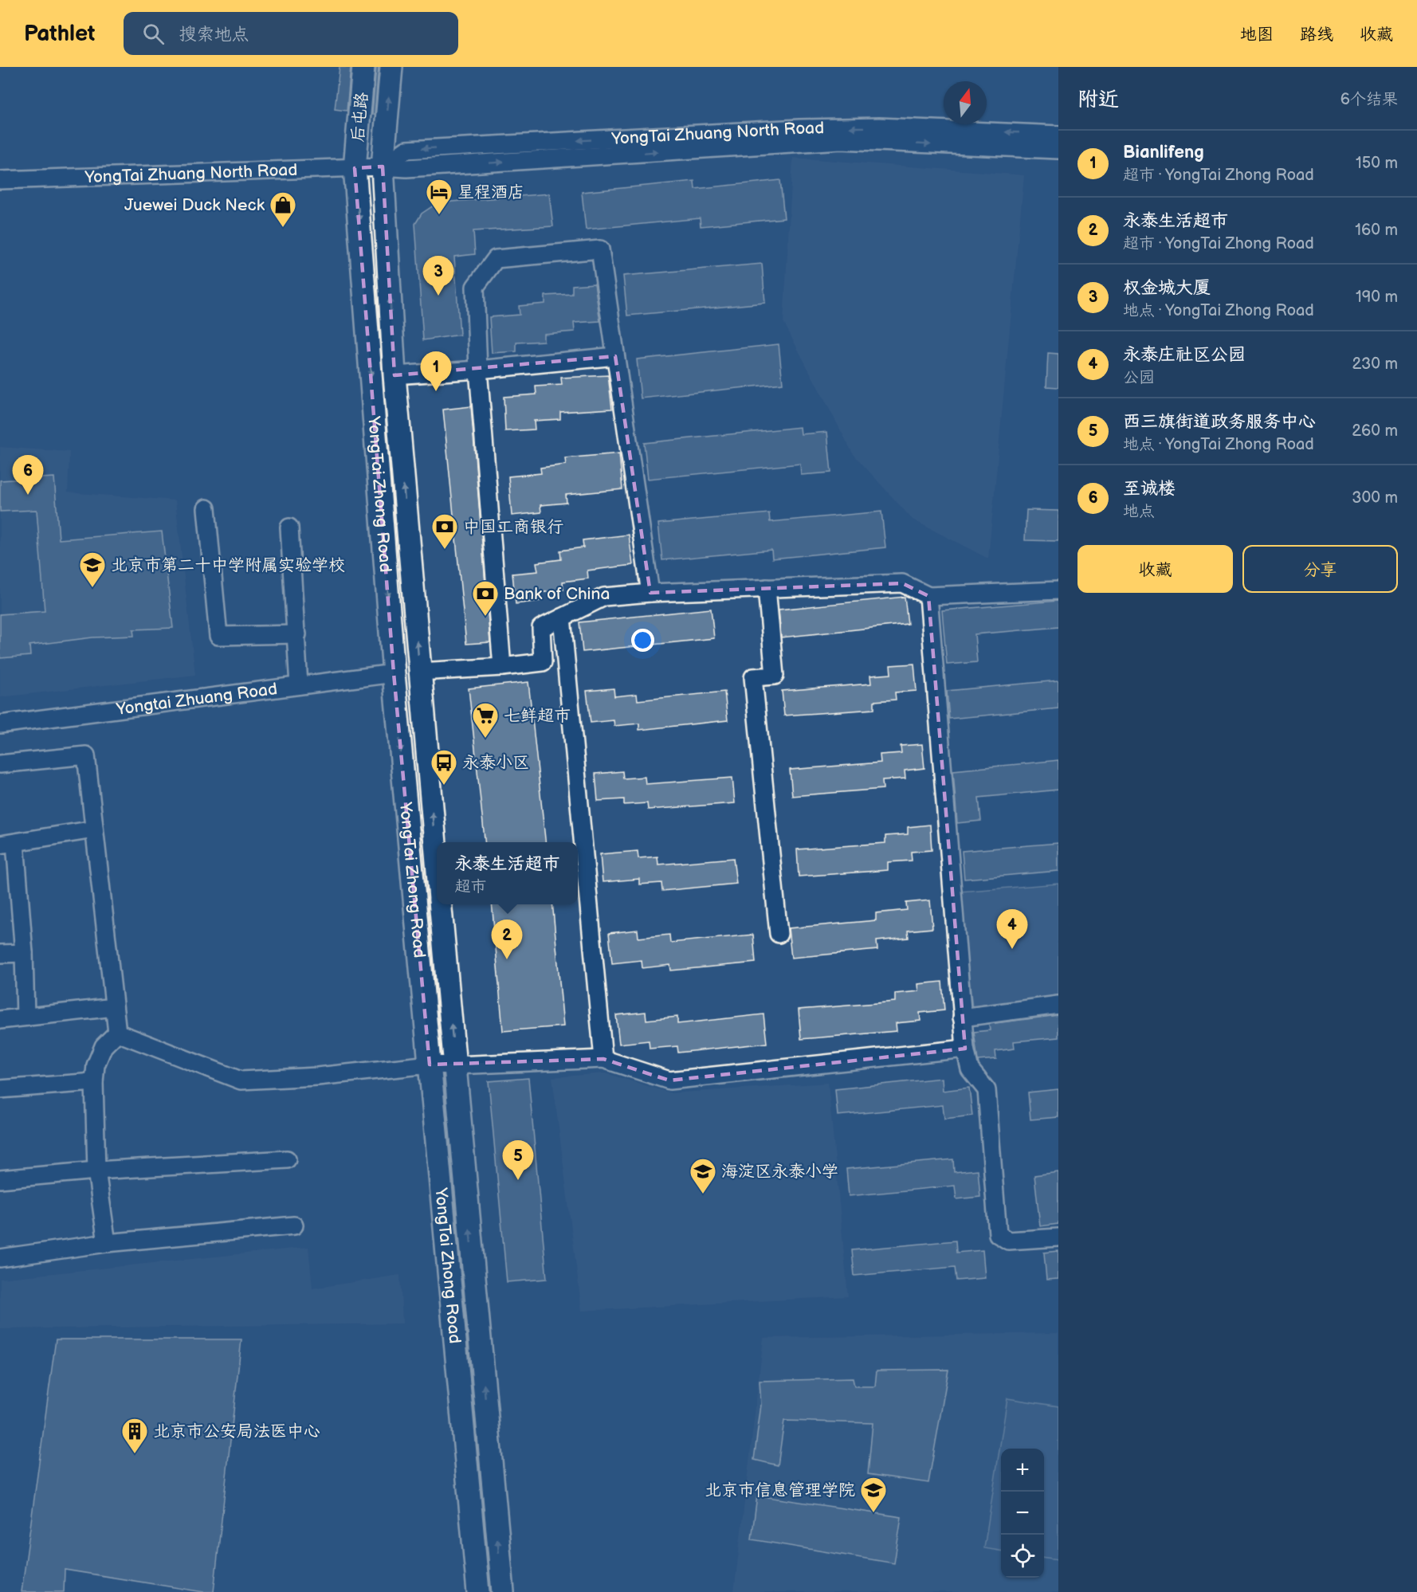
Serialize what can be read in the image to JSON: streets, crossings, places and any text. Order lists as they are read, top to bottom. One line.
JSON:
{"streets":{"main road":["后屯路","YongTai Zhong Road"],"street":["YongTai Zhuang North Road","Yongtai Zhuang Road"]},"crossings":[["后屯路","YongTai Zhuang North Road"],["后屯路","YongTai Zhong Road"],["YongTai Zhuang North Road","YongTai Zhong Road"],["YongTai Zhong Road","Yongtai Zhuang Road"]],"places":{"hotel":["星程酒店"],"shop":["Juewei Duck Neck"],"bank":["中国工商银行","Bank of China"],"school or university":["北京市第二十中学附属实验学校","海淀区永泰小学","北京市信息管理学院"],"supermarket":["七鲜超市"],"bus stop":["永泰小区"],"building":["北京市公安局法医中心"]},"north":"top","page":{"header":"Pathlet","search":"搜索地点","nav":["地图","路线","收藏"],"heading":["附近","6个结果"],"list":[{"mark":"1","name":"Bianlifeng","note":"超市 · YongTai Zhong Road","value":"150 m"},{"mark":"2","name":"永泰生活超市","note":"超市 · YongTai Zhong Road","value":"160 m"},{"mark":"3","name":"权金城大厦","note":"地点 · YongTai Zhong Road","value":"190 m"},{"mark":"4","name":"永泰庄社区公园","note":"公园","value":"230 m"},{"mark":"5","name":"西三旗街道政务服务中心","note":"地点 · YongTai Zhong Road","value":"260 m"},{"mark":"6","name":"至诚楼","note":"地点","value":"300 m"}],"pins":["3","1","6","4","2","5"],"buttons":["收藏","分享"],"popup":["永泰生活超市","超市"],"map_buttons":["+","−"]}}
